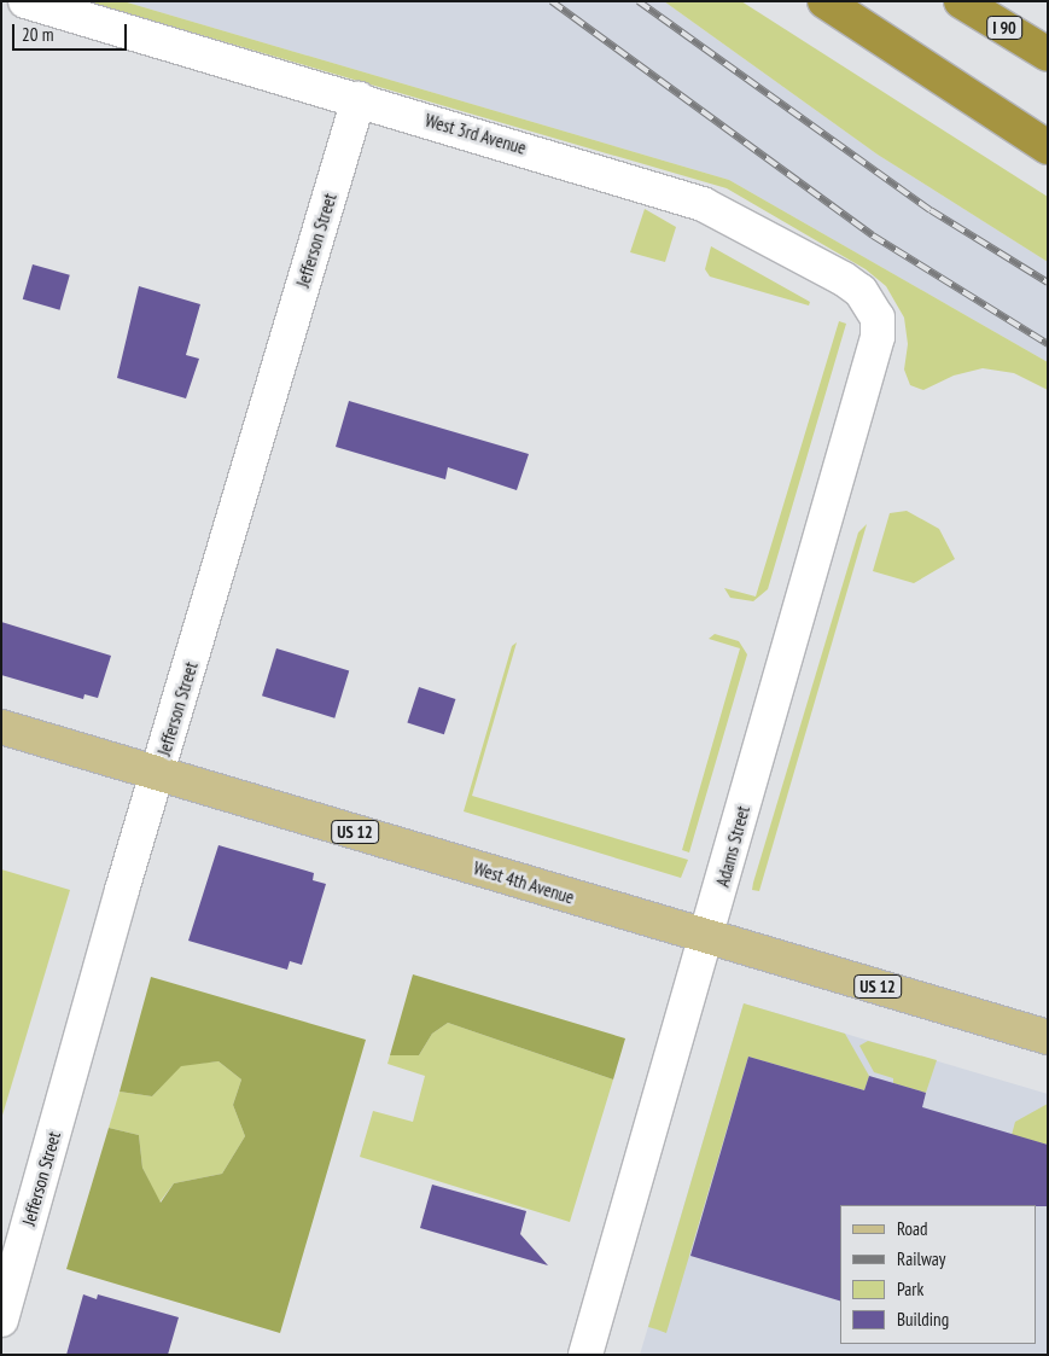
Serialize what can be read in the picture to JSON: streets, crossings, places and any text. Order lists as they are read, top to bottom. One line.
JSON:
{"streets":{"highway":["I 90"],"main road":["US 12","West 4th Avenue"],"street":["West 3rd Avenue","Jefferson Street","Adams Street"]},"crossings":[["West 3rd Avenue","Jefferson Street"],["West 3rd Avenue","Adams Street"],["Jefferson Street","West 4th Avenue"],["Adams Street","West 4th Avenue"]],"legend":["Road","Railway","Park","Building"],"scale_bar":"20 m"}
